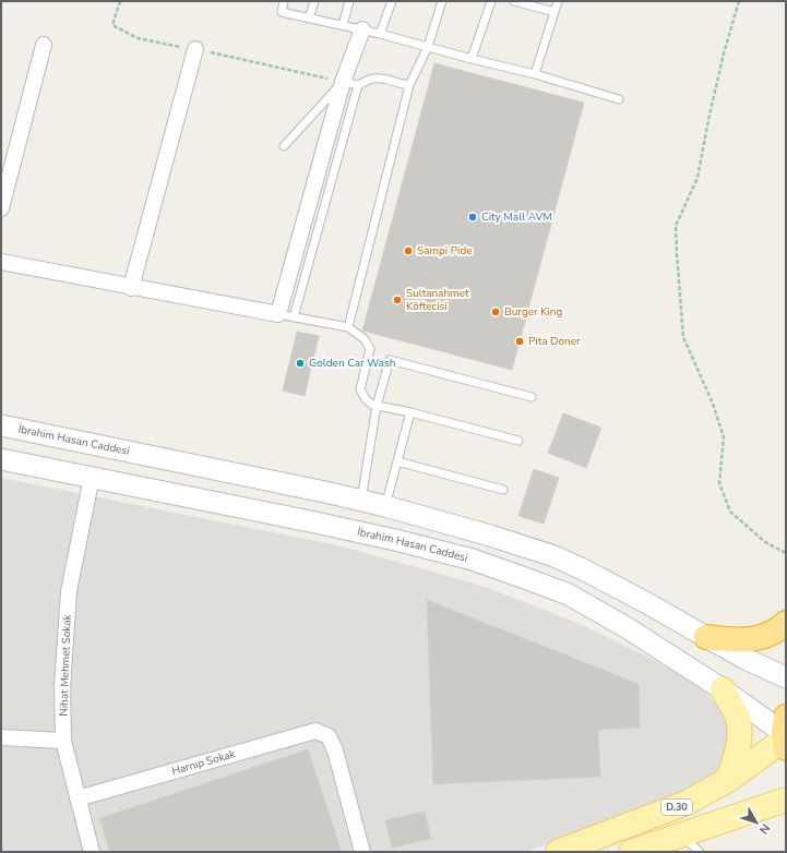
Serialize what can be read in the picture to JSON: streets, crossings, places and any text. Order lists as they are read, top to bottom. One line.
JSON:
{"streets":{"main road":["İbrahim Hasan Caddesi","D.30"],"street":["Nihat Mehmet Sokak","Harnıp Sokak"]},"crossings":[["İbrahim Hasan Caddesi","Nihat Mehmet Sokak"],["İbrahim Hasan Caddesi","D.30"],["Nihat Mehmet Sokak","Harnıp Sokak"]],"places":["City Mall AVM","Sampi Pide","Sultanahmet Köftecisi","Burger King","Pita Doner","Golden Car Wash"],"north":"bottom right"}
